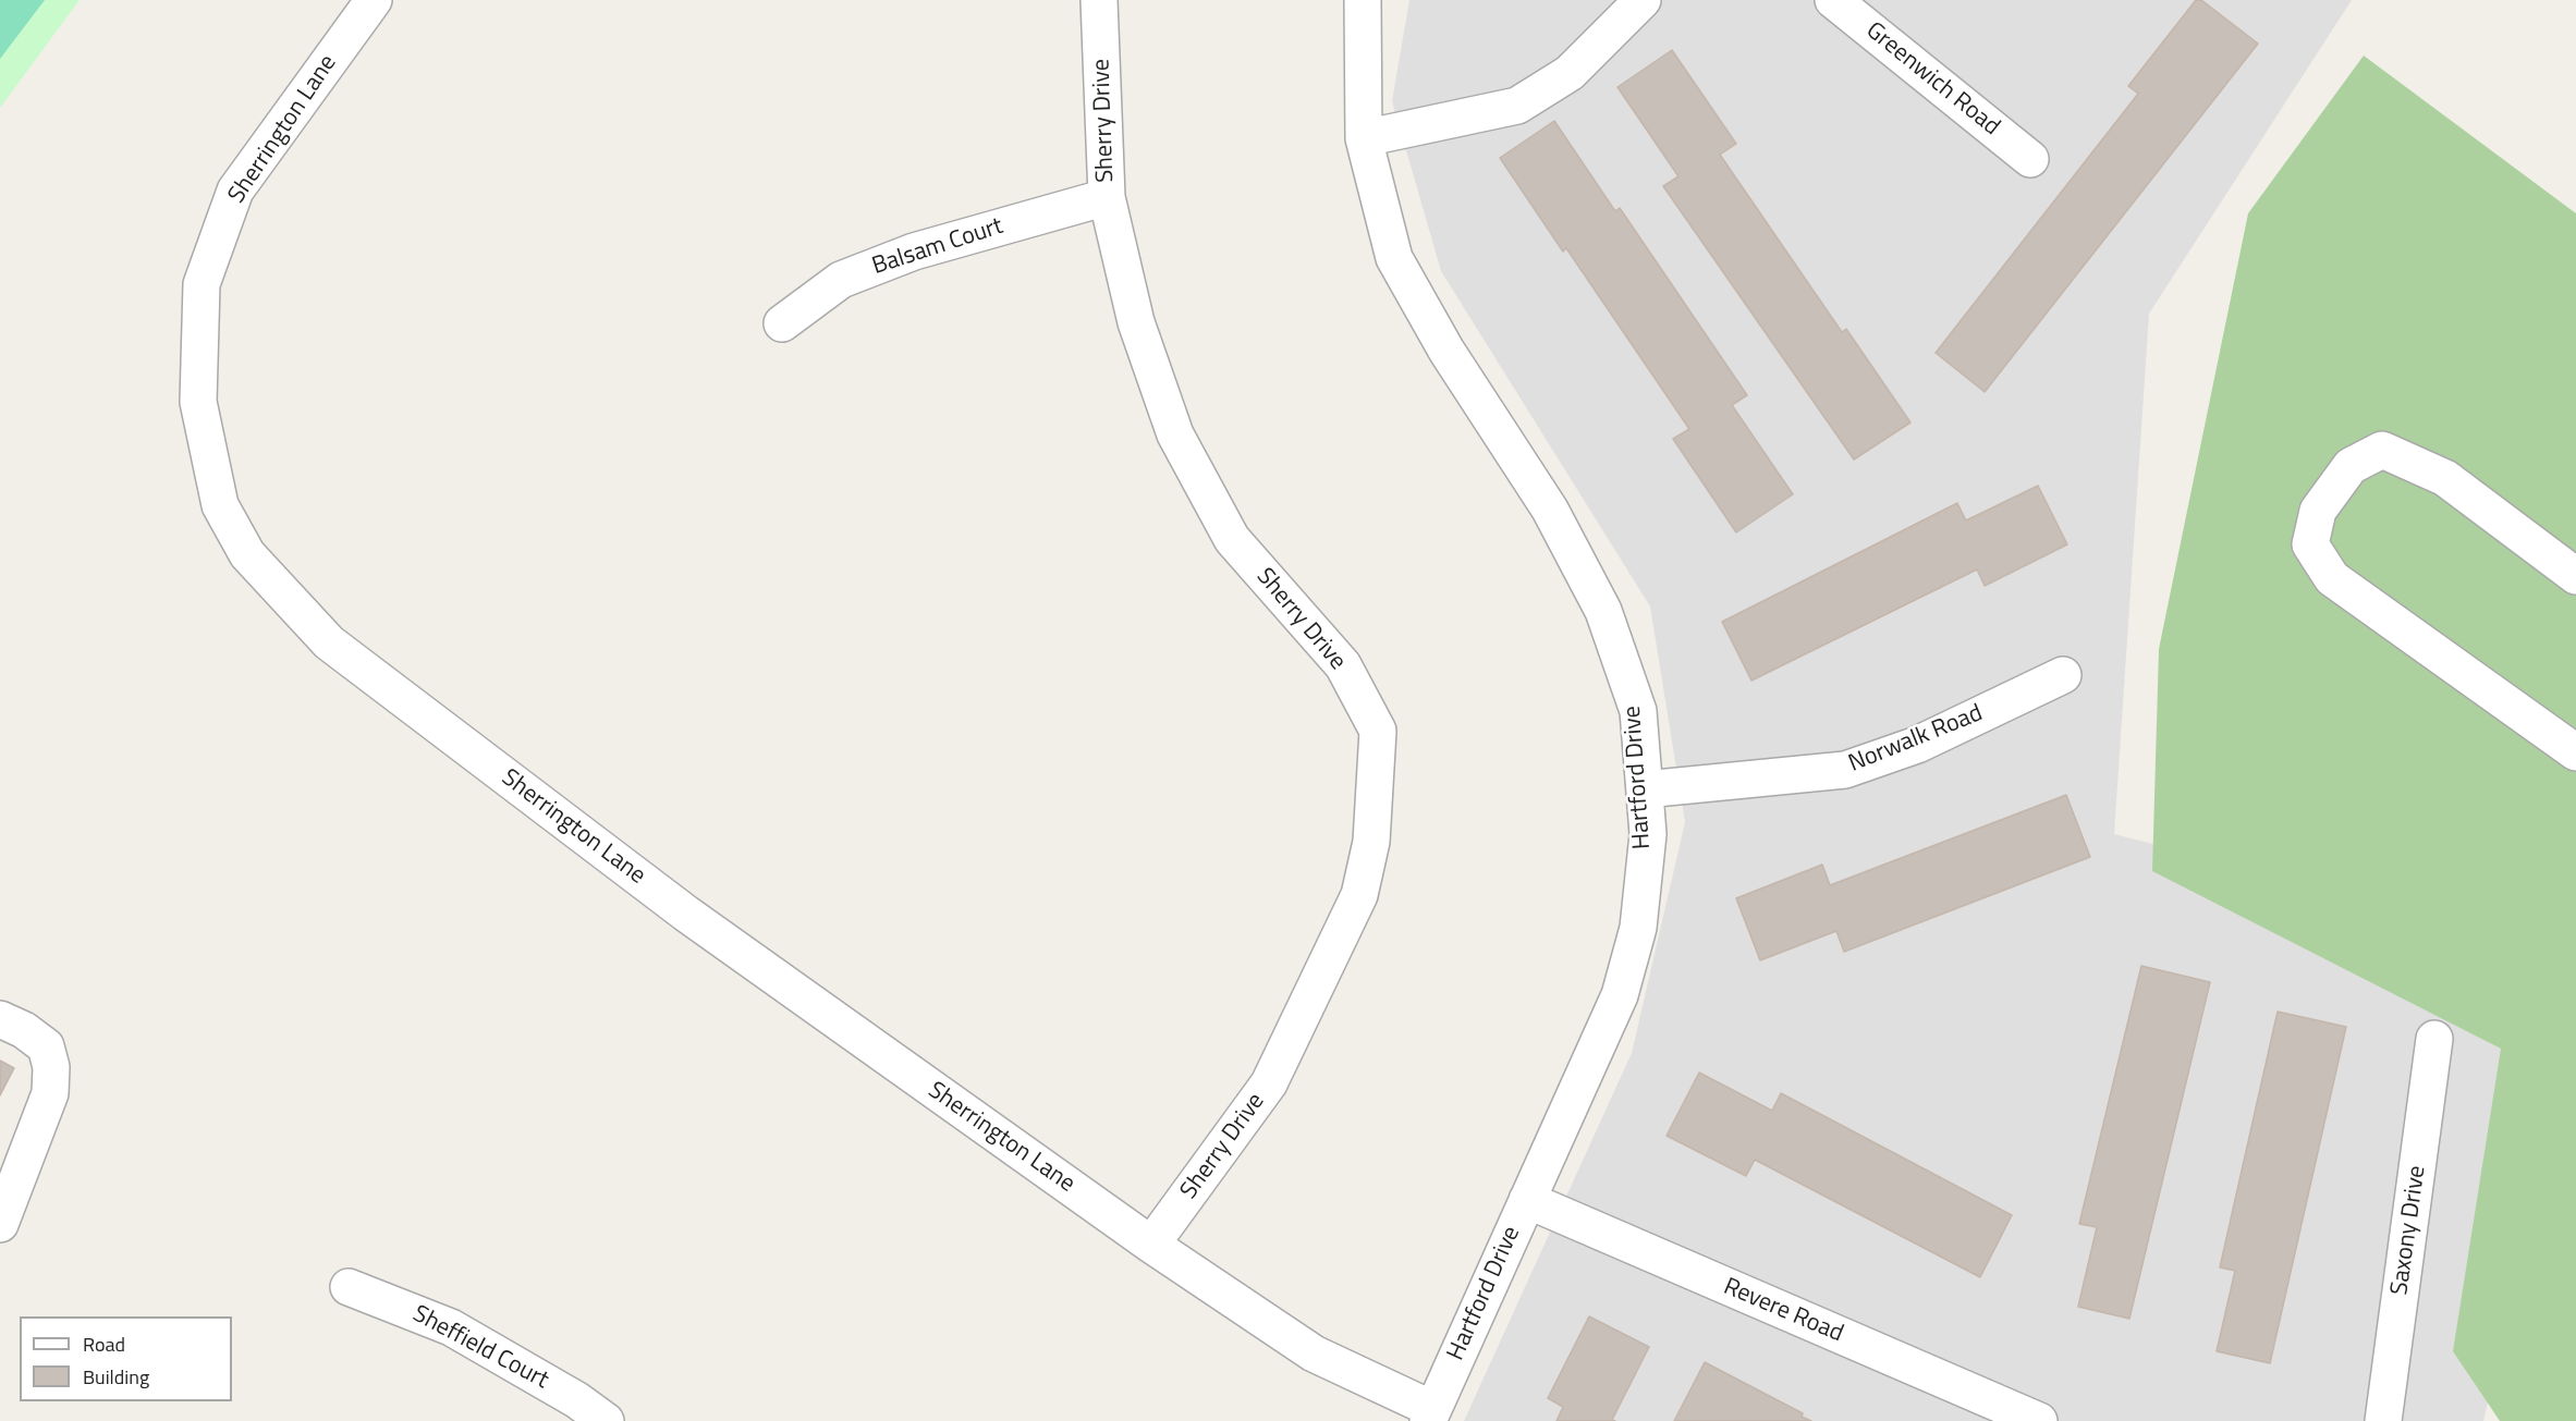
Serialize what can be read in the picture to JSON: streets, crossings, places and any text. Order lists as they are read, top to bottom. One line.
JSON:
{"streets":{"street":["Greenwich Road","Sherry Drive","Sherrington Lane","Balsam Court","Norwalk Road","Hartford Drive","Saxony Drive","Revere Road","Sheffield Court"]},"crossings":[["Sherry Drive","Sherrington Lane"],["Sherry Drive","Balsam Court"],["Sherrington Lane","Hartford Drive"],["Norwalk Road","Hartford Drive"],["Hartford Drive","Revere Road"]],"legend":["Road","Building"]}
